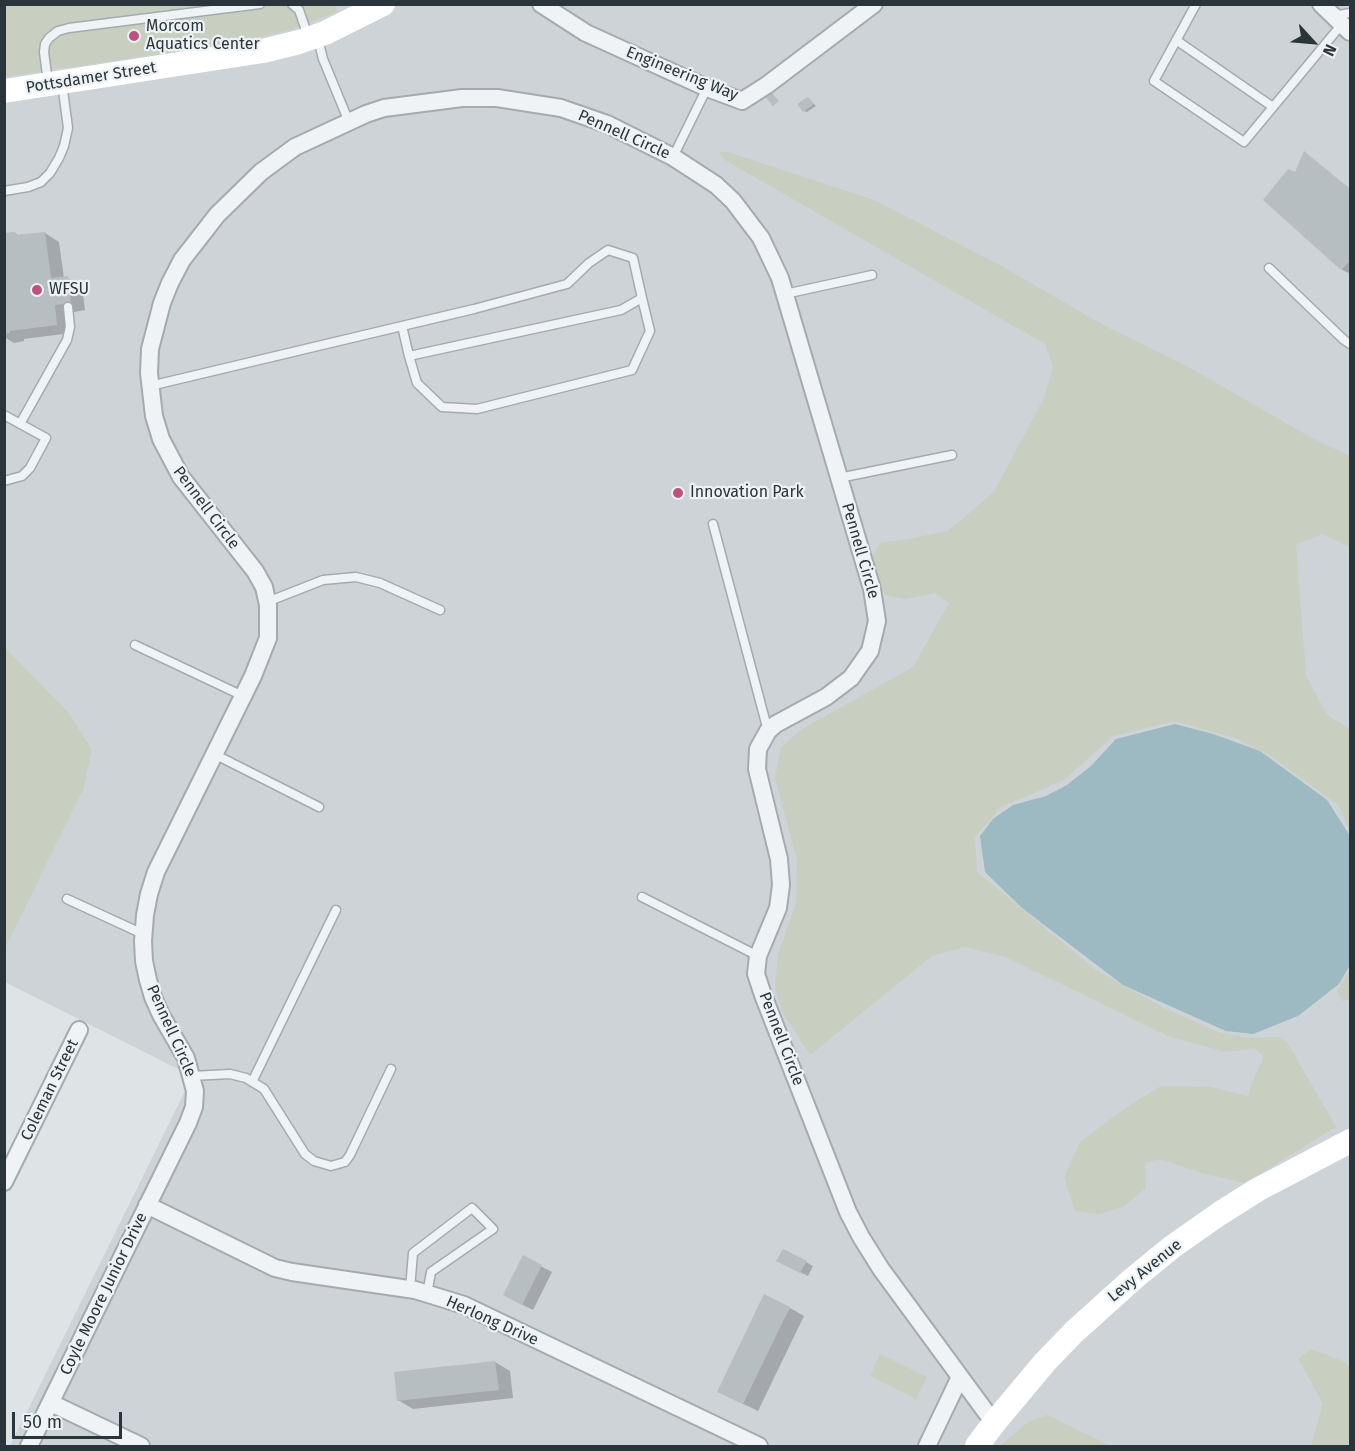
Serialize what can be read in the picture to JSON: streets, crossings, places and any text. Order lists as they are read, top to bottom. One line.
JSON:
{"streets":{"street":["Engineering Way","Pottsdamer Street","Pennell Circle","Coleman Street","Levy Avenue","Coyle Moore Junior Drive","Herlong Drive"]},"crossings":[["Pennell Circle","Levy Avenue"],["Pennell Circle","Coyle Moore Junior Drive"],["Pennell Circle","Herlong Drive"],["Coyle Moore Junior Drive","Herlong Drive"]],"places":["Morcom Aquatics Center","WFSU","Innovation Park"],"scale_bar":"50 m","north":"bottom right"}
